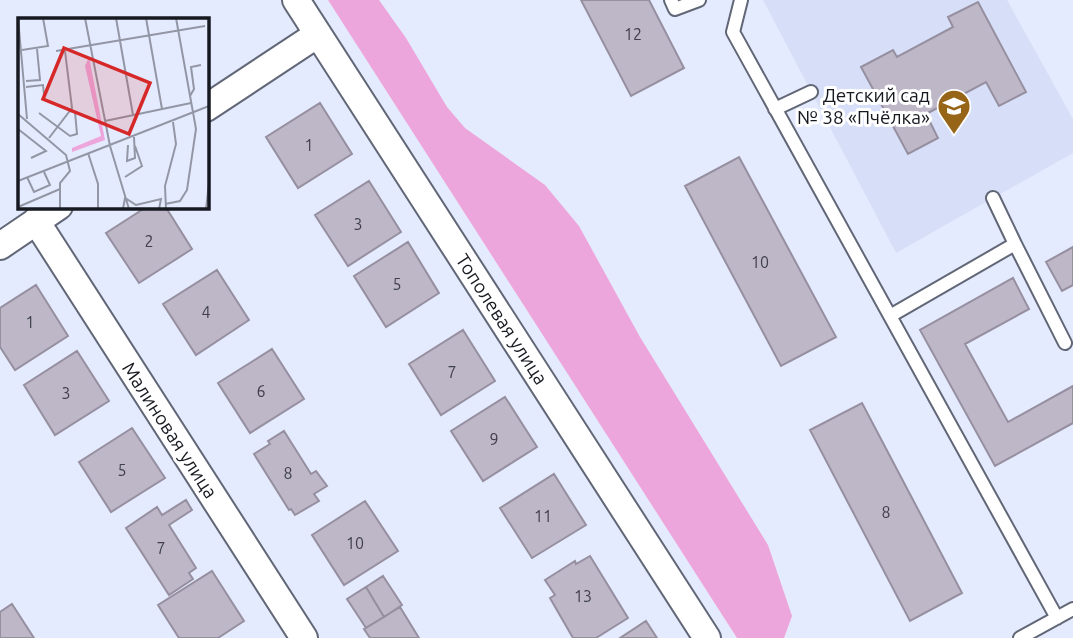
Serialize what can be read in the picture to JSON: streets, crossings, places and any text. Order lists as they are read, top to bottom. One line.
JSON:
{"streets":{"street":["Тополевая улица","Малиновая улица"]},"places":{"school or university":["Детский сад № 38 «Пчёлка»"]},"house_numbers":["12","1","3","2","10","5","4","1","7","6","3","9","5","8","8","11","10","7","13"]}
